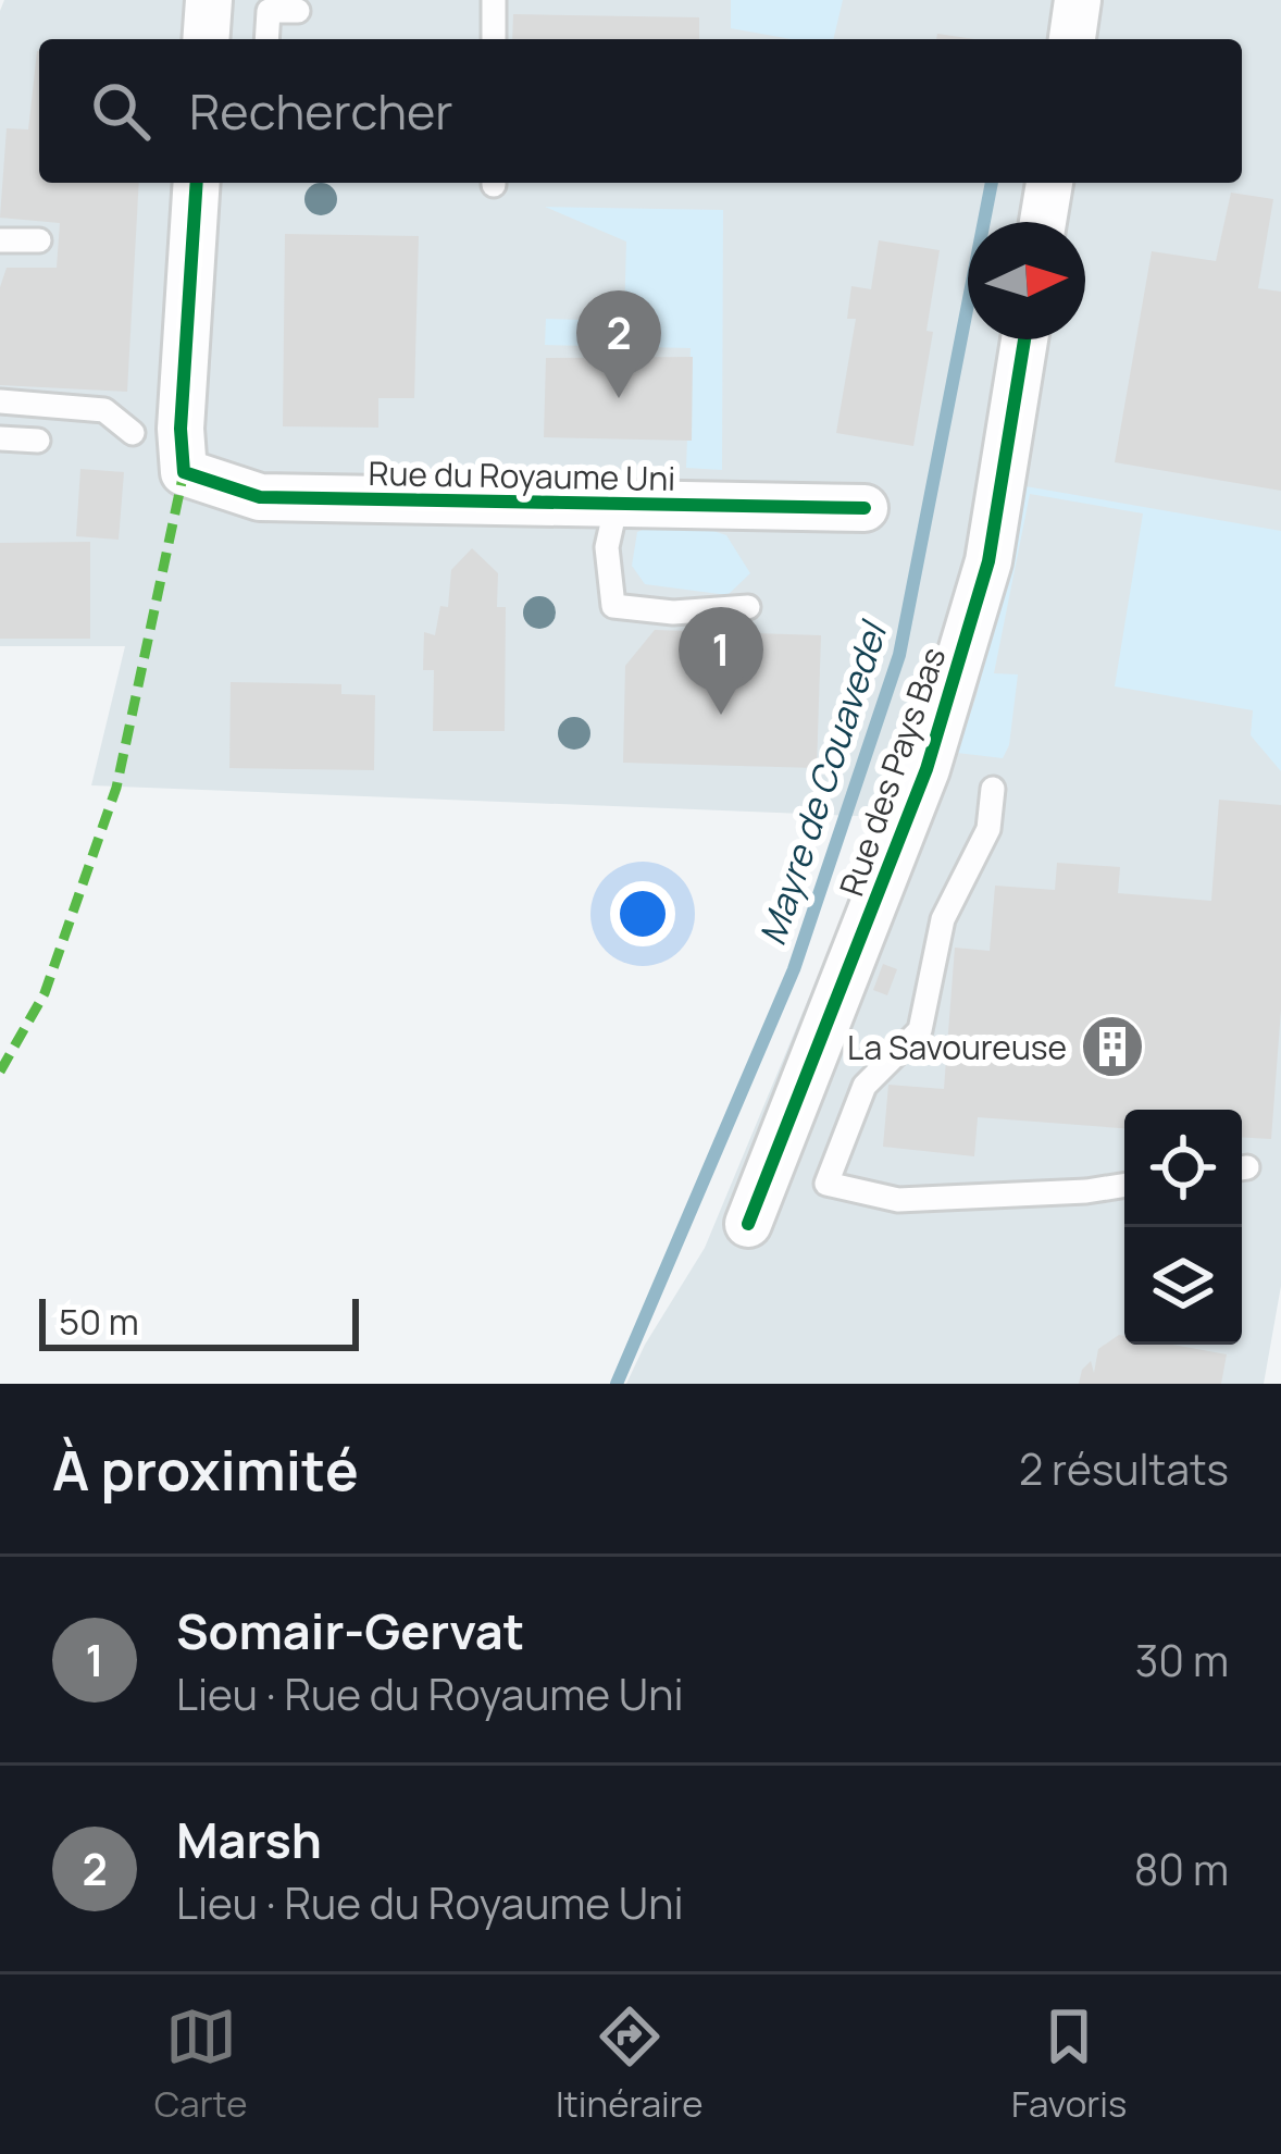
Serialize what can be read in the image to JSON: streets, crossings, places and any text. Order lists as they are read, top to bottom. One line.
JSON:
{"streets":{"street":["Rue du Royaume Uni","Rue des Pays Bas"]},"water":["Mayre de Couavedel"],"places":{"building":["La Savoureuse"]},"scale_bar":"50 m","north":"right","page":{"search":"Rechercher","pins":["2","1"],"scale":"50 m","heading":["À proximité","2 résultats"],"list":[{"mark":"1","name":"Somair-Gervat","note":"Lieu · Rue du Royaume Uni","value":"30 m"},{"mark":"2","name":"Marsh","note":"Lieu · Rue du Royaume Uni","value":"80 m"}],"nav":["Carte","Itinéraire","Favoris"]}}
